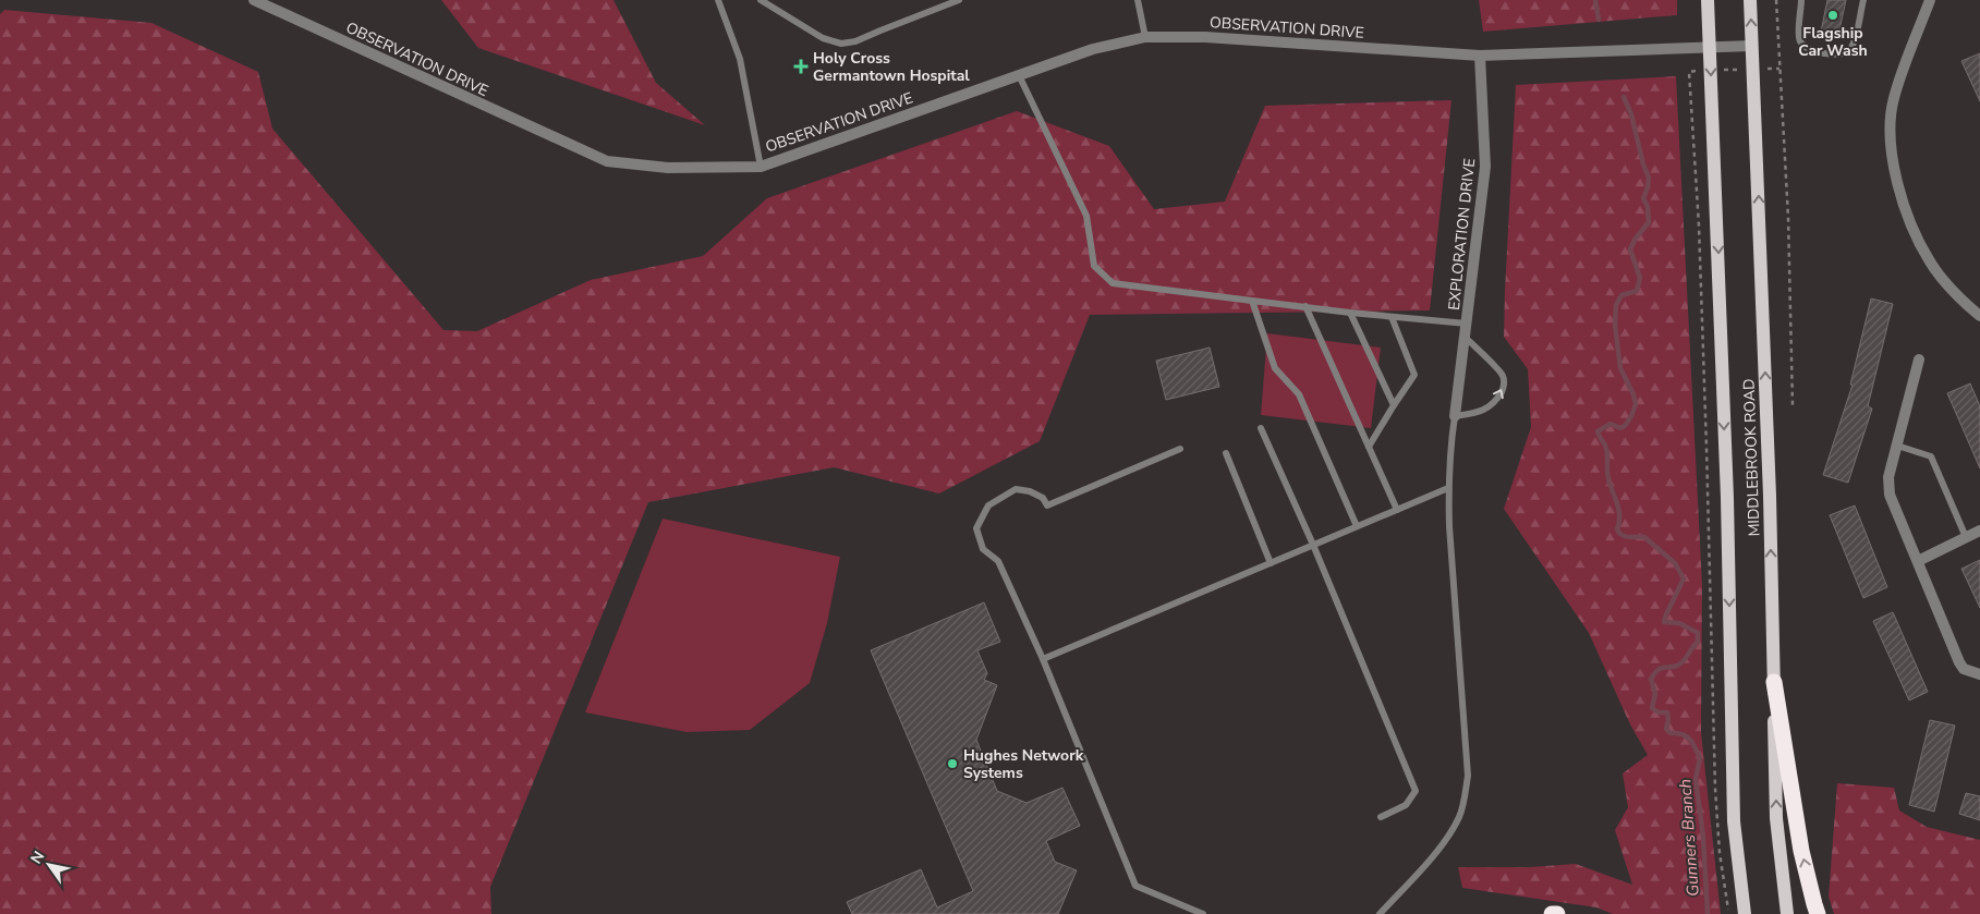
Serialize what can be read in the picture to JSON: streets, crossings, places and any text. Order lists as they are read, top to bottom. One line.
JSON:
{"streets":{"main road":["MIDDLEBROOK ROAD"],"street":["OBSERVATION DRIVE","EXPLORATION DRIVE"]},"crossings":[["OBSERVATION DRIVE","EXPLORATION DRIVE"],["OBSERVATION DRIVE","MIDDLEBROOK ROAD"]],"water":["Gunners Branch"],"places":{"other":["Flagship Car Wash","Hughes Network Systems"],"health":["Holy Cross Germantown Hospital"]},"north":"top left"}
